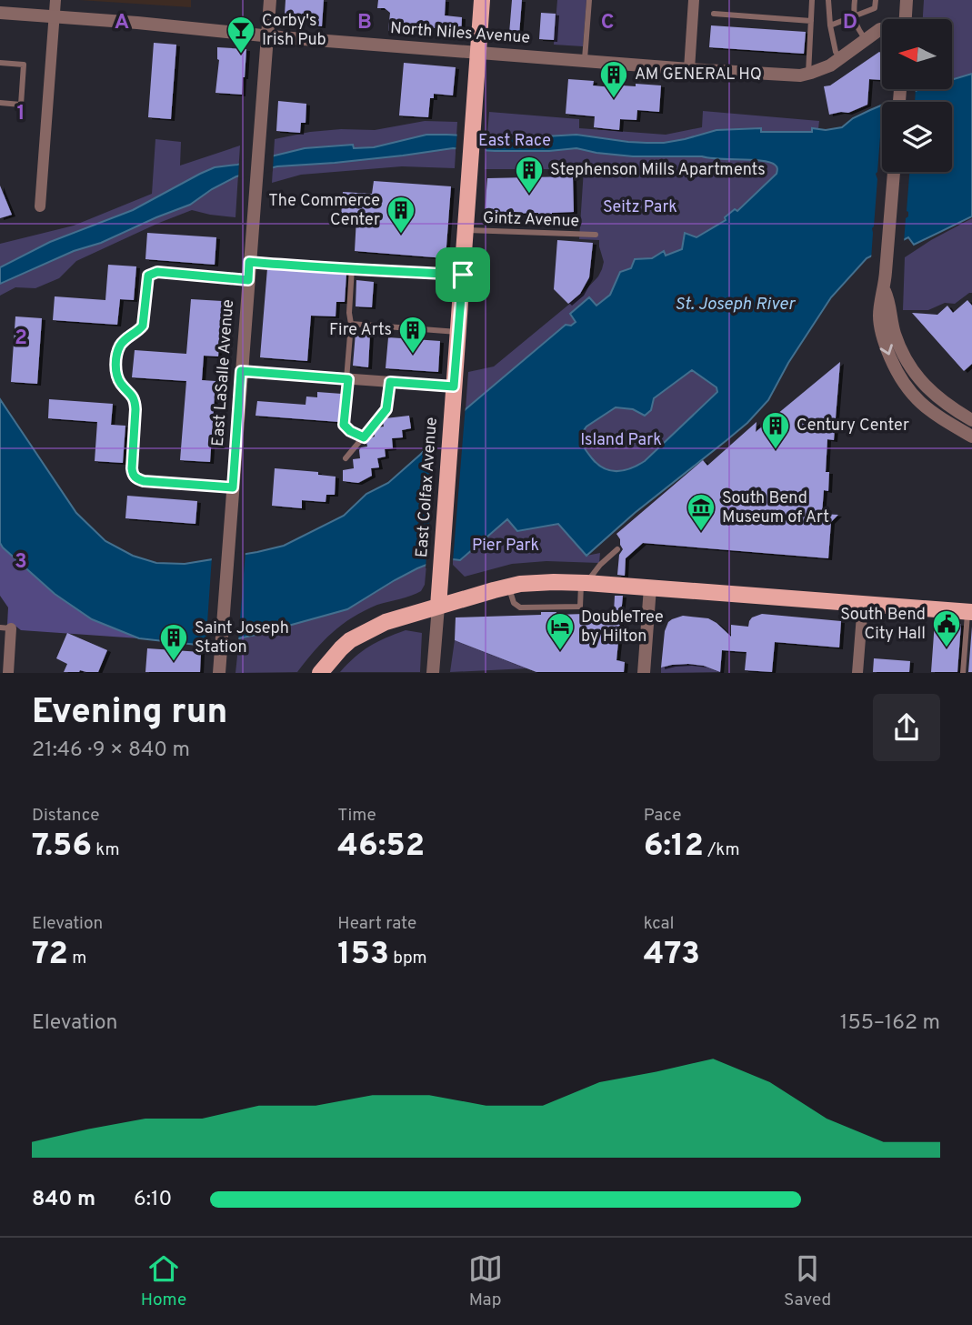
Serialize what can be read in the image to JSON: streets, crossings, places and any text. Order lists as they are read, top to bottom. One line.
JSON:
{"streets":{"main road":["East Colfax Avenue"],"street":["North Niles Avenue","East LaSalle Avenue"],"lane":["Gintz Avenue"]},"crossings":[["North Niles Avenue","East LaSalle Avenue"],["North Niles Avenue","East Colfax Avenue"],["Gintz Avenue","East Colfax Avenue"]],"water":["St. Joseph River"],"parks":["East Race","Seitz Park","Island Park","Pier Park"],"places":{"bar":["Corby's Irish Pub"],"building":["AM GENERAL HQ","Stephenson Mills Apartments","The Commerce Center","Fire Arts","Century Center","Saint Joseph Station"],"museum":["South Bend Museum of Art"],"public building":["South Bend City Hall"],"hotel":["DoubleTree by Hilton"]},"north":"left","page":{"heading":["Evening run","21:46 · 9 × 840 m"],"stats":[["Distance","7.56 km"],["Time","46:52"],["Pace","6:12 /km"],["Elevation","72 m"],["Heart rate","153 bpm"],["kcal","473"]],"chart":["Elevation","155–162 m"],"list":[{"name":"840 m","note":"6:10"}],"tabs":["Home","Map","Saved"]},"grid":{"columns":["A","B","C","D"],"rows":["1","2","3"]}}
